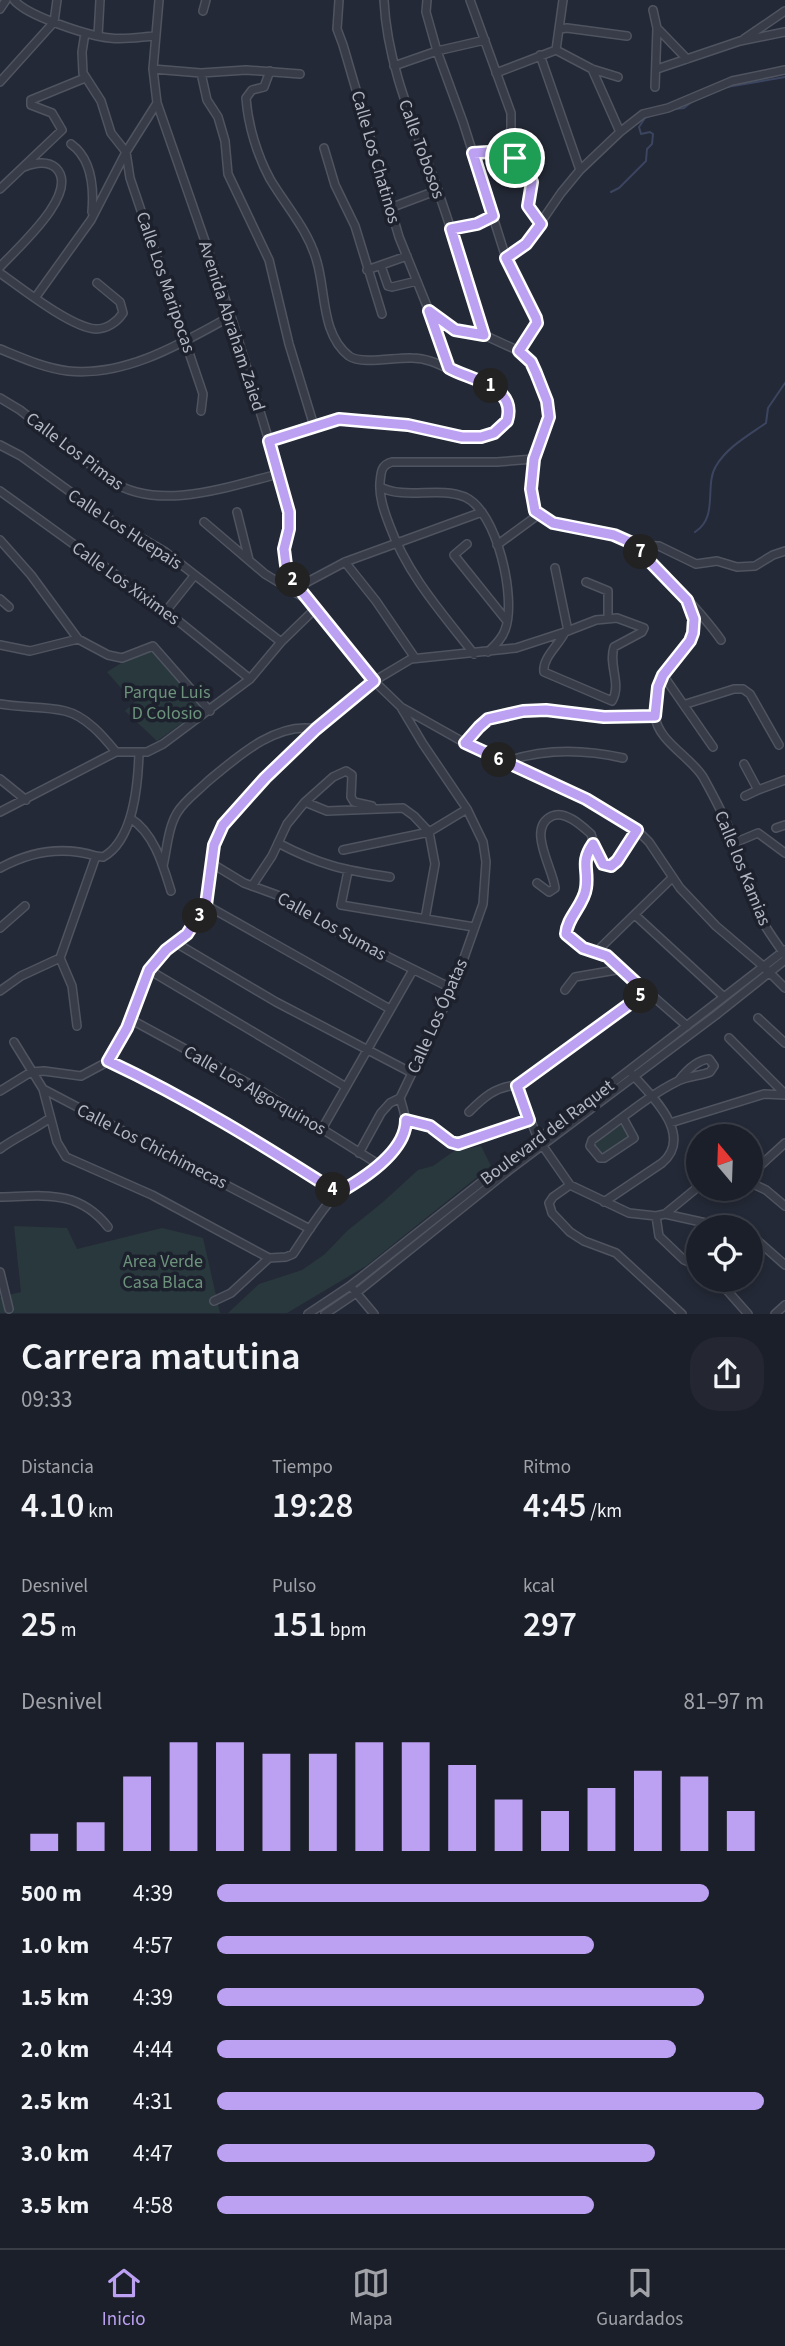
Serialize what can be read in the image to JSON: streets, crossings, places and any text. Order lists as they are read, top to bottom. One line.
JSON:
{"streets":{"street":["Calle Tobosos","Calle Los Chatinos","Calle Los Maripocas","Avenida Abraham Zaied","Calle Los Pimas","Calle Los Huepais","Calle Los Xiximes","Calle los Kamias","Calle Los Sumas","Calle Los Ópatas","Calle Los Algorquinos","Boulevard del Raquet","Calle Los Chichimecas"]},"crossings":[["Avenida Abraham Zaied","Calle Los Pimas"],["Avenida Abraham Zaied","Calle Los Ópatas"],["Avenida Abraham Zaied","Boulevard del Raquet"],["Calle los Kamias","Boulevard del Raquet"],["Calle Los Sumas","Calle Los Ópatas"],["Calle Los Ópatas","Calle Los Algorquinos"]],"parks":["Parque Luis D Colosio","Area Verde Casa Blaca"],"north":"top","page":{"pins":["1","7","2","6","3","5","4"],"heading":["Carrera matutina","09:33"],"stats":[["Distancia","4.10 km"],["Tiempo","19:28"],["Ritmo","4:45 /km"],["Desnivel","25 m"],["Pulso","151 bpm"],["kcal","297"]],"chart":["Desnivel","81–97 m"],"list":[{"name":"500 m","note":"4:39"},{"name":"1.0 km","note":"4:57"},{"name":"1.5 km","note":"4:39"},{"name":"2.0 km","note":"4:44"},{"name":"2.5 km","note":"4:31"},{"name":"3.0 km","note":"4:47"},{"name":"3.5 km","note":"4:58"}],"tabs":["Inicio","Mapa","Guardados"]}}
